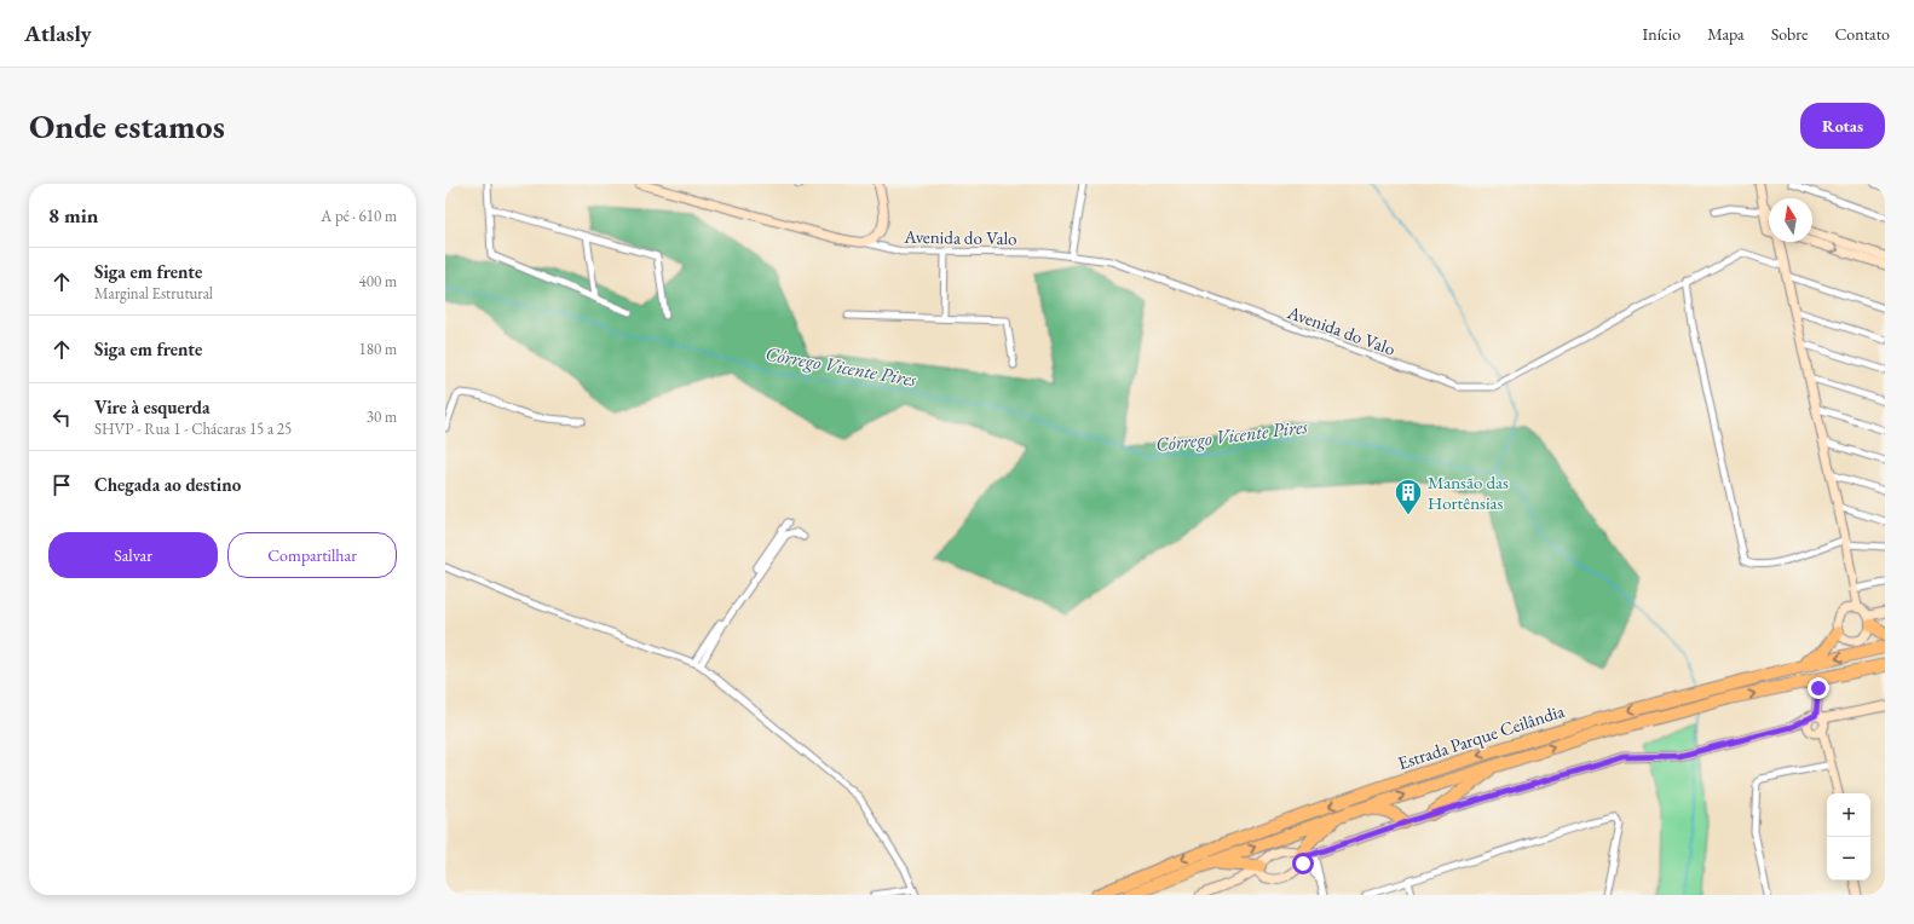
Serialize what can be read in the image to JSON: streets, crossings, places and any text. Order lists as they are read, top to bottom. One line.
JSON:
{"streets":{"highway":["Estrada Parque Ceilândia"],"street":["Avenida do Valo"]},"water":["Córrego Vicente Pires"],"places":{"building":["Mansão das Hortênsias"]},"north":"top","page":{"header":"Atlasly","nav":["Início","Mapa","Sobre","Contato"],"buttons":["Rotas",["Salvar","Compartilhar"]],"title":"Onde estamos","heading":["8 min","A pé · 610 m"],"list":[["Siga em frente","Marginal Estrutural","400 m"],["Siga em frente","180 m"],["Vire à esquerda","SHVP - Rua 1 - Chácaras 15 a 25","30 m"],"Chegada ao destino"],"map_buttons":["+","−"]}}
